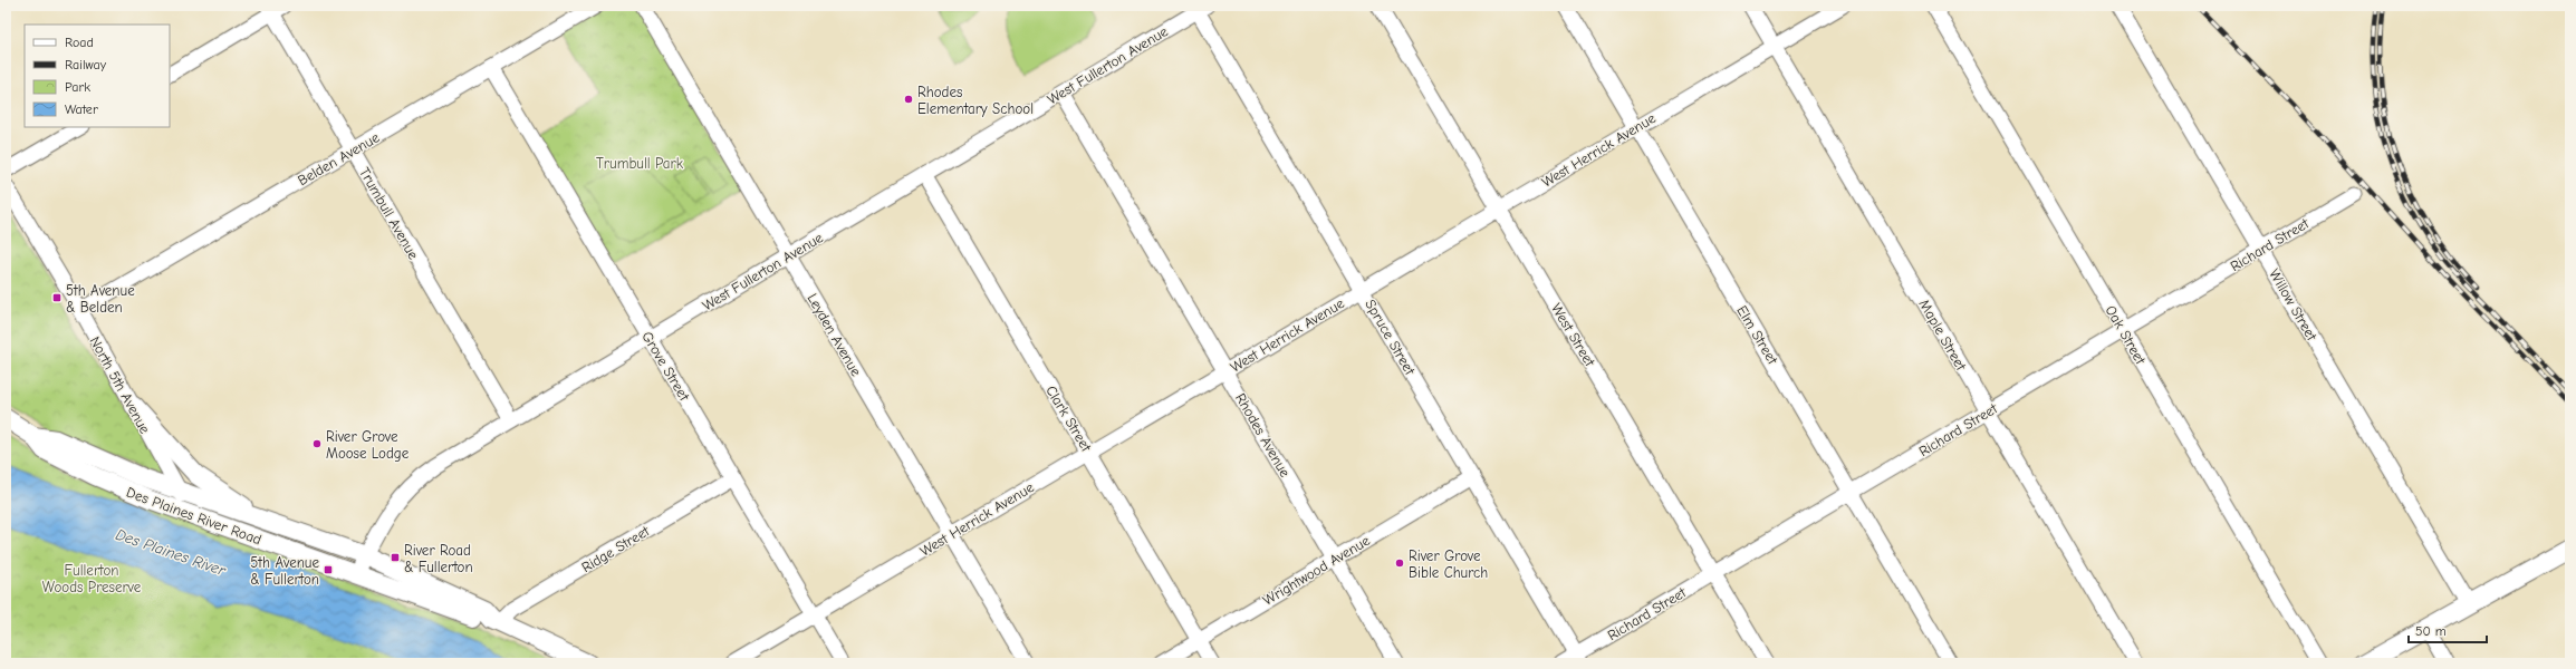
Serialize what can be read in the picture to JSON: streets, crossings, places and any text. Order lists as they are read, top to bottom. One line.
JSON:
{"streets":{"main road":["Des Plaines River Road"],"street":["West Fullerton Avenue","West Herrick Avenue","Belden Avenue","Trumbull Avenue","Richard Street","Willow Street","Leyden Avenue","West Street","Elm Street","Maple Street","Oak Street","Spruce Street","Grove Street","North 5th Avenue","Clark Street","Rhodes Avenue","Ridge Street","Wrightwood Avenue"]},"crossings":[["West Fullerton Avenue","Trumbull Avenue"],["West Fullerton Avenue","Leyden Avenue"],["West Fullerton Avenue","Spruce Street"],["West Fullerton Avenue","Grove Street"],["West Fullerton Avenue","Clark Street"],["West Fullerton Avenue","Rhodes Avenue"],["West Fullerton Avenue","Des Plaines River Road"],["West Herrick Avenue","Leyden Avenue"],["West Herrick Avenue","West Street"],["West Herrick Avenue","Elm Street"],["West Herrick Avenue","Maple Street"],["West Herrick Avenue","Spruce Street"],["West Herrick Avenue","Grove Street"],["West Herrick Avenue","Clark Street"],["West Herrick Avenue","Rhodes Avenue"],["Belden Avenue","Trumbull Avenue"],["Belden Avenue","Grove Street"],["Belden Avenue","North 5th Avenue"],["Richard Street","Willow Street"],["Richard Street","West Street"],["Richard Street","Elm Street"],["Richard Street","Maple Street"],["Richard Street","Oak Street"],["Richard Street","Spruce Street"],["Spruce Street","Wrightwood Avenue"],["Grove Street","Ridge Street"],["North 5th Avenue","Des Plaines River Road"],["Clark Street","Wrightwood Avenue"],["Rhodes Avenue","Wrightwood Avenue"],["Des Plaines River Road","Ridge Street"]],"water":["Des Plaines River"],"parks":["Trumbull Park","Fullerton Woods Preserve"],"places":{"other":["Rhodes Elementary School","River Grove Moose Lodge","River Grove Bible Church"],"transit":["5th Avenue & Belden","River Road & Fullerton","5th Avenue & Fullerton"]},"legend":["Road","Railway","Park","Water"],"scale_bar":"50 m"}
